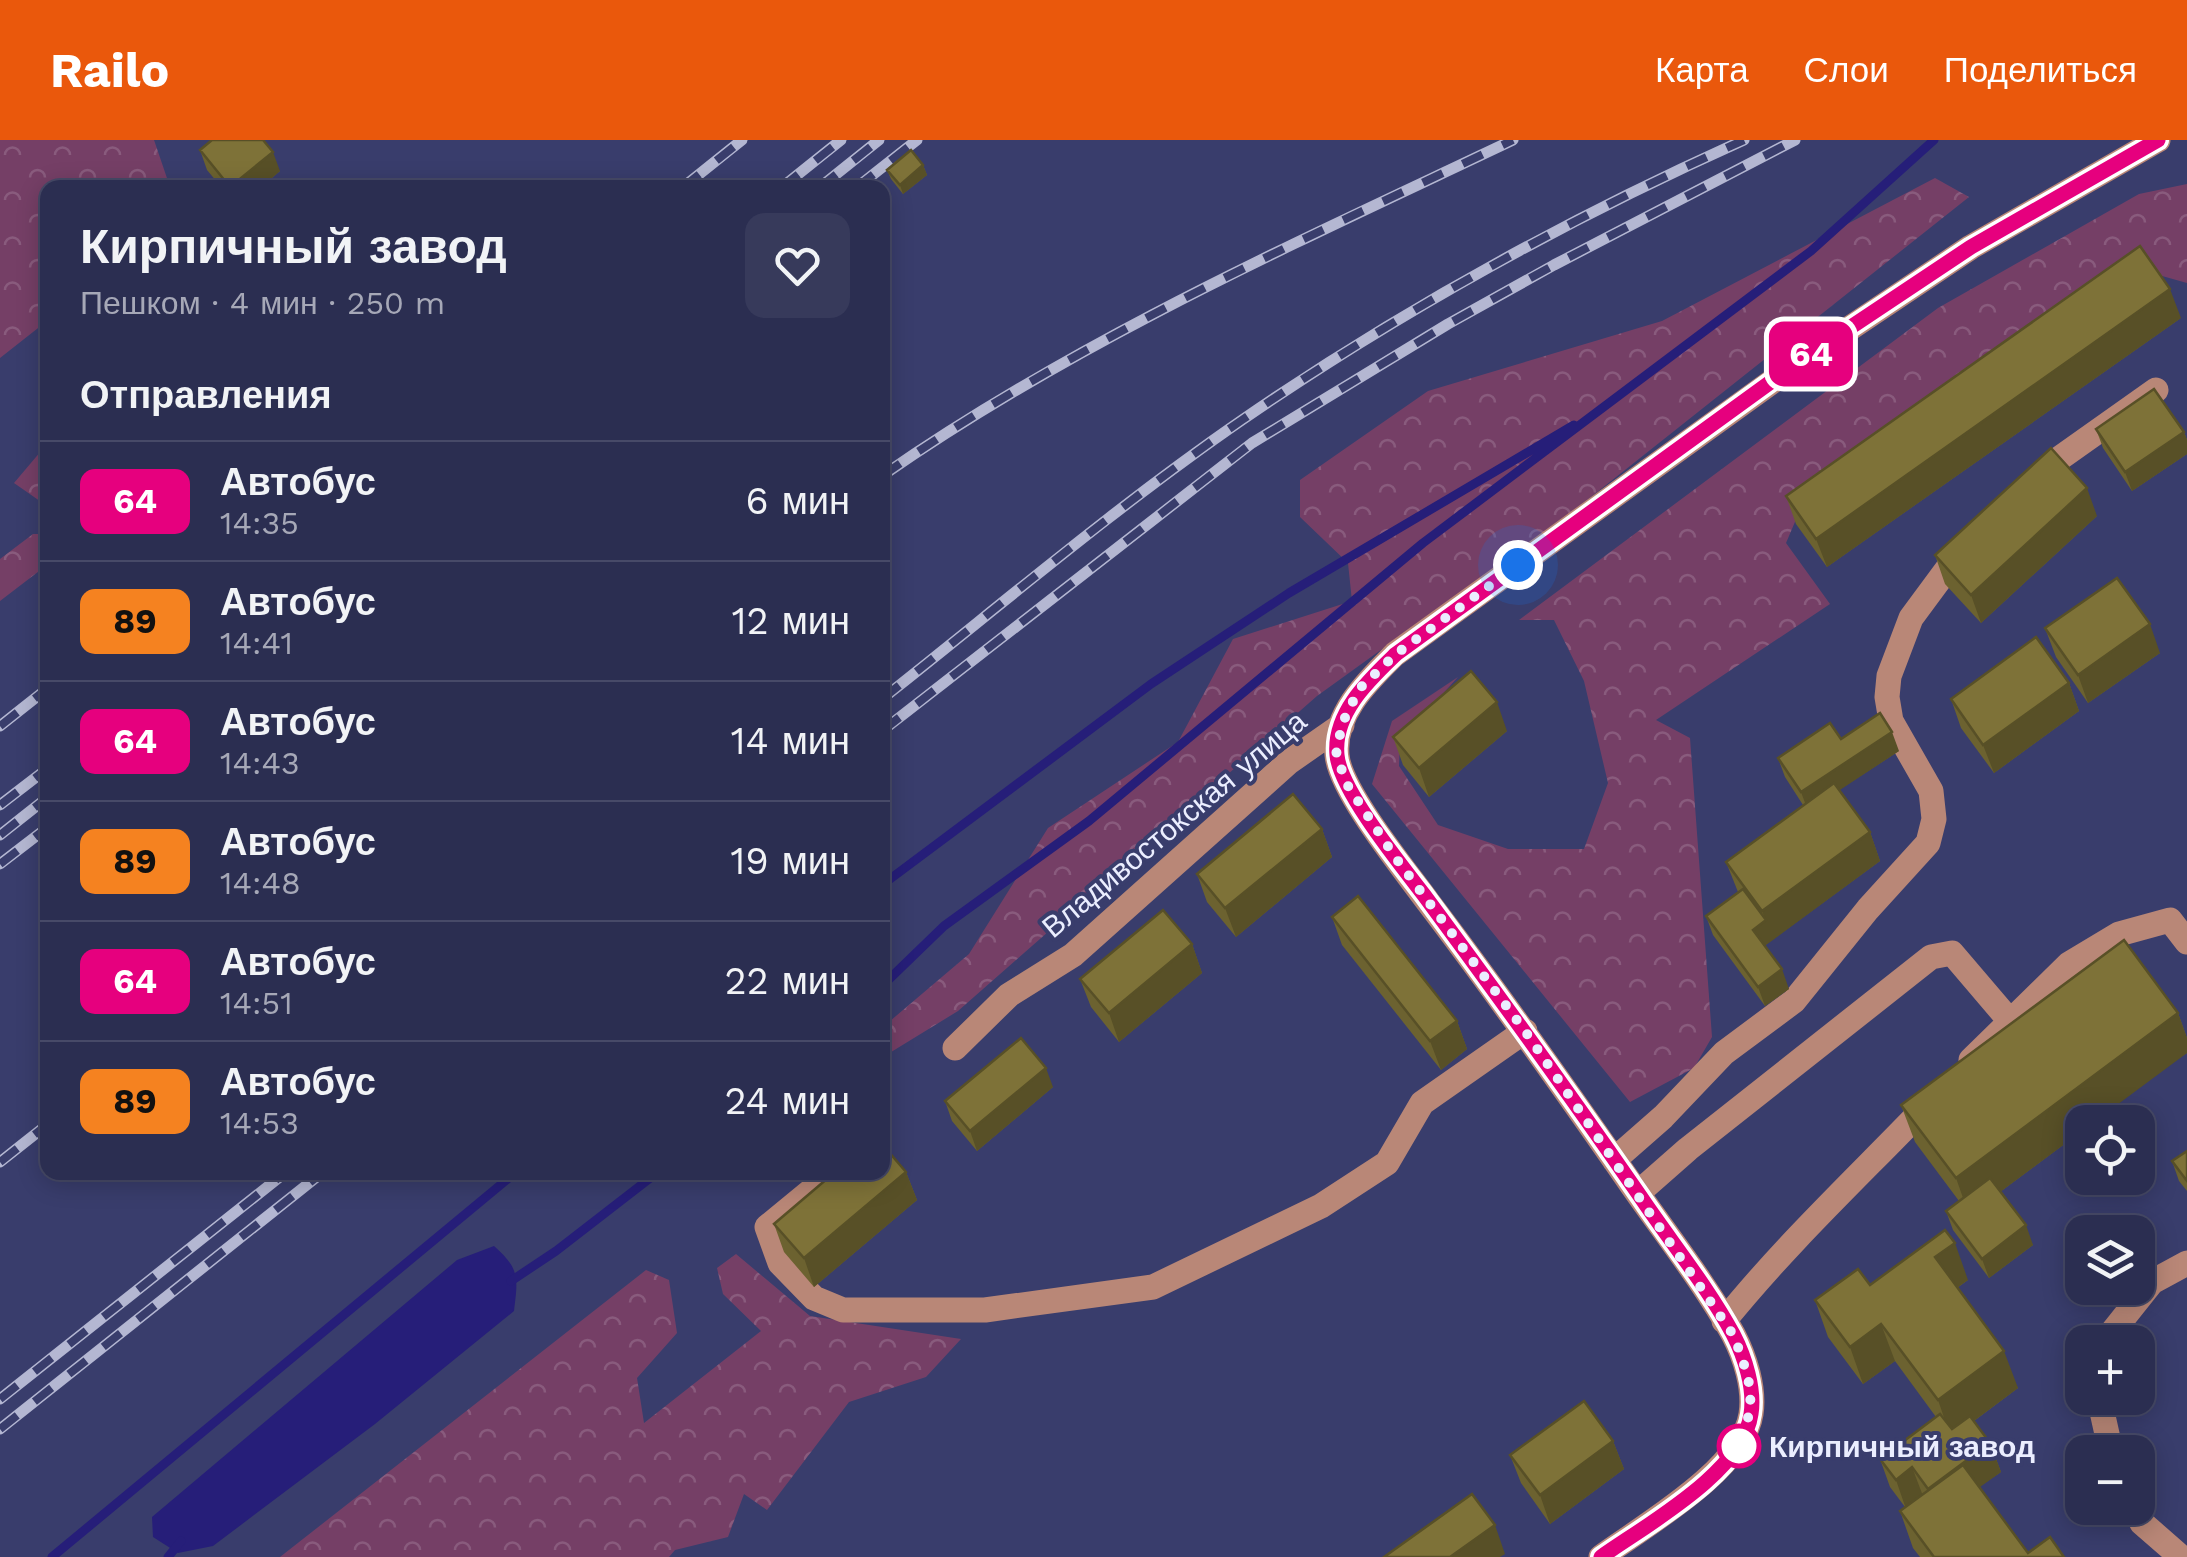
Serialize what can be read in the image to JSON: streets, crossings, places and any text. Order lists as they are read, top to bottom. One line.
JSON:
{"streets":{"street":["Владивостокская улица"]},"places":["Кирпичный завод"],"lines":["bus line 64"],"page":{"header":"Railo","nav":["Карта","Слои","Поделиться"],"on_map":"64","heading":[["Кирпичный завод","Пешком · 4 мин · 250 m"],"Отправления"],"list":[{"mark":"64","name":"Автобус","note":"14:35","value":"6 мин"},{"mark":"89","name":"Автобус","note":"14:41","value":"12 мин"},{"mark":"64","name":"Автобус","note":"14:43","value":"14 мин"},{"mark":"89","name":"Автобус","note":"14:48","value":"19 мин"},{"mark":"64","name":"Автобус","note":"14:51","value":"22 мин"},{"mark":"89","name":"Автобус","note":"14:53","value":"24 мин"}],"map_buttons":["+","−"]}}
